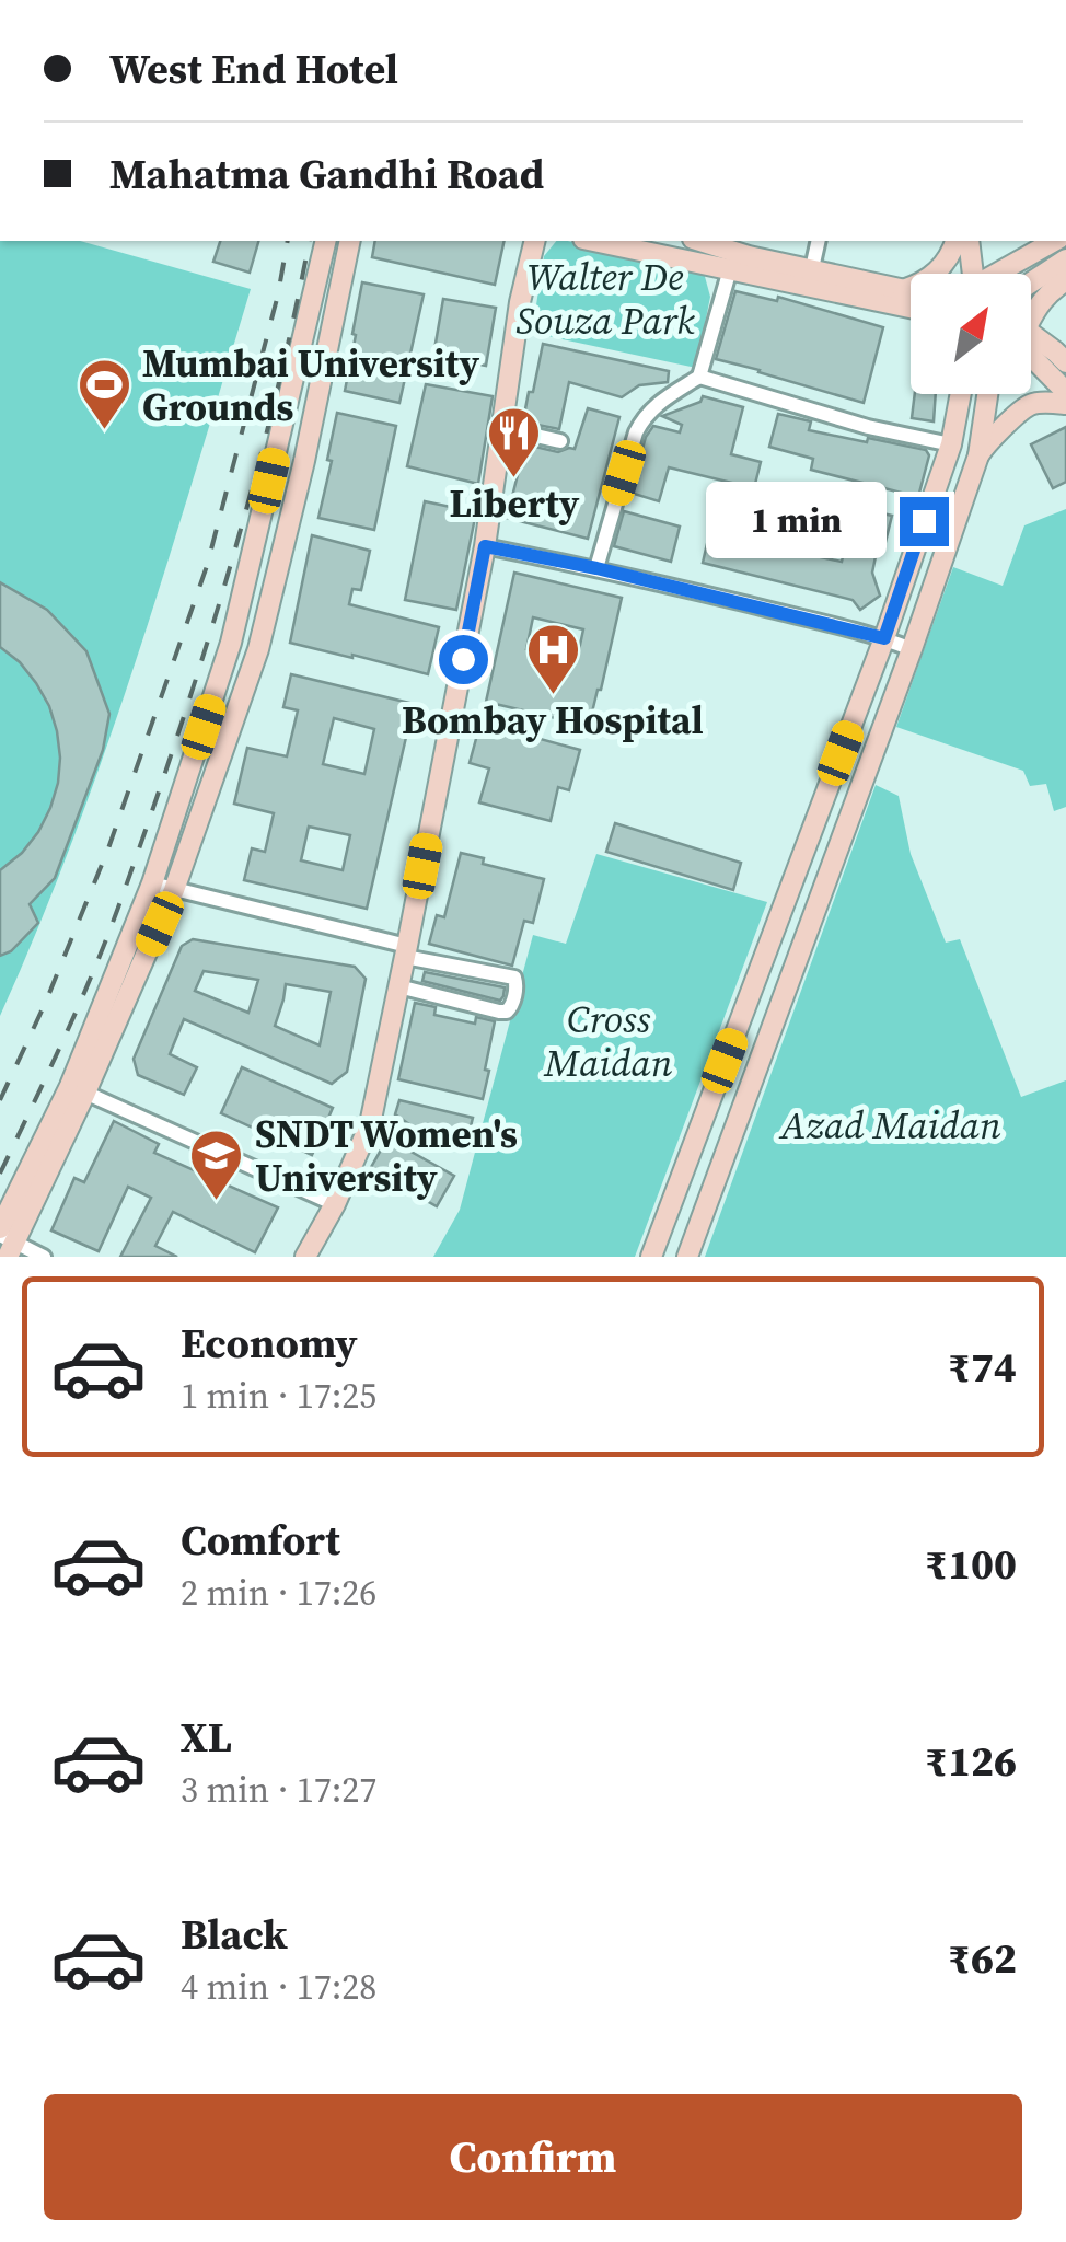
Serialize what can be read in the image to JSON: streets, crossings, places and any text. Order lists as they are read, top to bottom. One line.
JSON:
{"parks":["Walter De Souza Park","Cross Maidan","Azad Maidan"],"places":{"sports":["Mumbai University Grounds"],"restaurant":["Liberty"],"hospital":["Bombay Hospital"],"school or university":["SNDT Women's University"]},"north":"top right","page":{"banner":["West End Hotel","Mahatma Gandhi Road"],"bubble":"1 min","list":[{"name":"Economy","note":"1 min · 17:25","value":"₹74"},{"name":"Comfort","note":"2 min · 17:26","value":"₹100"},{"name":"XL","note":"3 min · 17:27","value":"₹126"},{"name":"Black","note":"4 min · 17:28","value":"₹62"}],"buttons":"Confirm"}}
